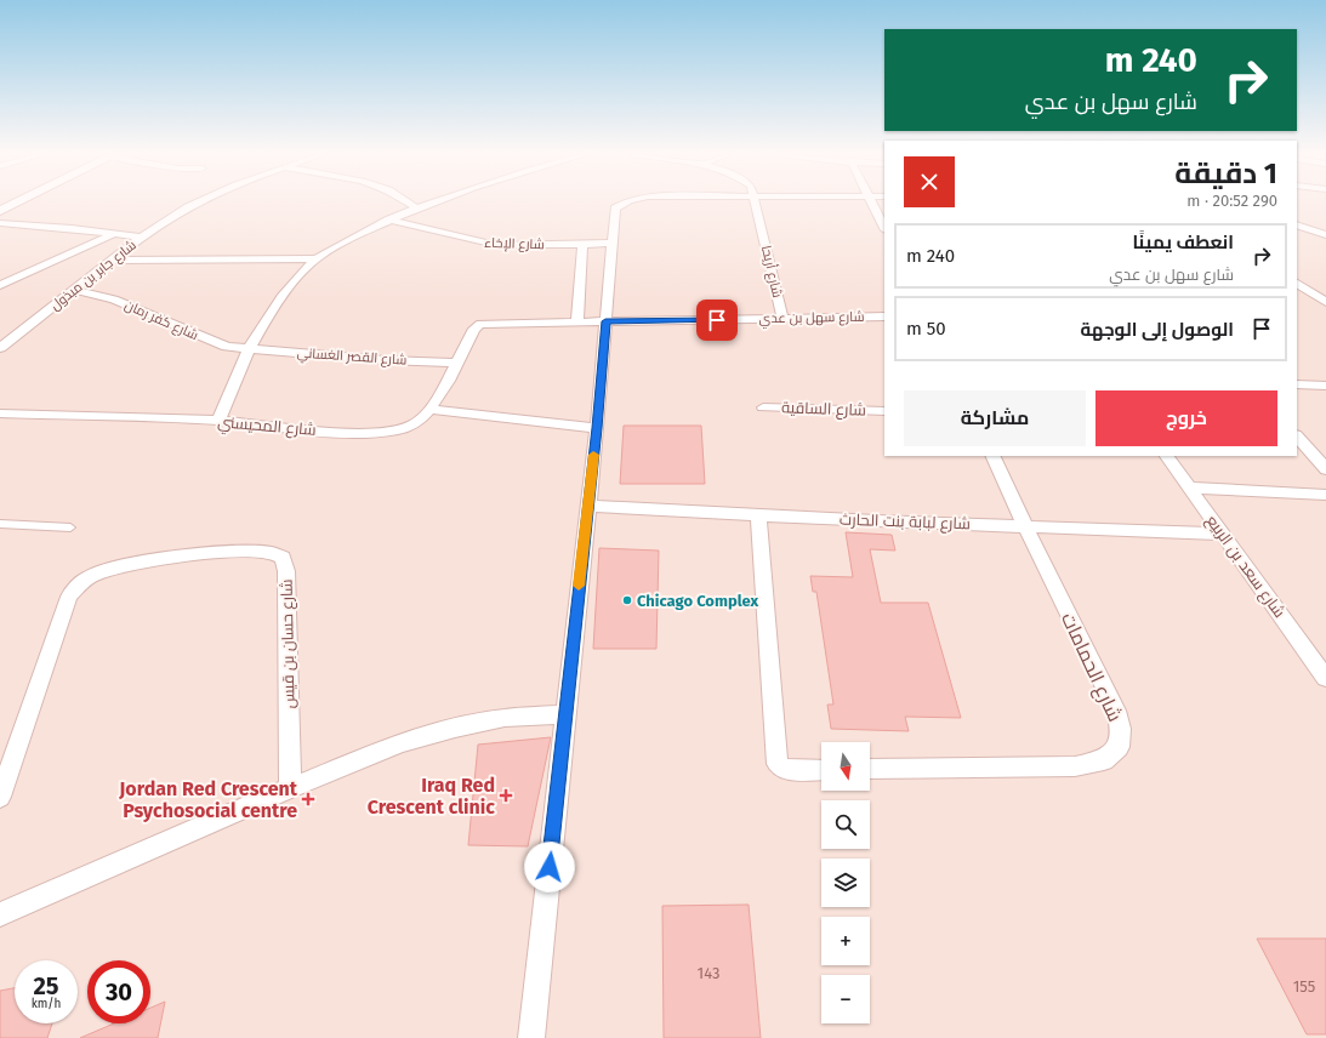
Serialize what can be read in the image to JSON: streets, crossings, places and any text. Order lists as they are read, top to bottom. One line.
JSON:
{"streets":{"street":["شارع الإخاء","شارع أريحا","شارع جابر بن مبذول","شارع سهل بن عدي","شارع كفر رمان","شارع القصر الغساني","شارع الساقية","شارع المحيسني","شارع لبابة بنت الحارث","شارع سعد بن الربيع","شارع حسان بن قيس","شارع الحمامات"]},"crossings":[["شارع أريحا","شارع سهل بن عدي"],["شارع جابر بن مبذول","شارع كفر رمان"],["شارع سهل بن عدي","شارع المحيسني"],["شارع كفر رمان","شارع القصر الغساني"],["شارع القصر الغساني","شارع المحيسني"],["شارع لبابة بنت الحارث","شارع سعد بن الربيع"],["شارع لبابة بنت الحارث","شارع الحمامات"]],"places":{"other":["Chicago Complex"],"health":["Iraq Red Crescent clinic","Jordan Red Crescent Psychosocial centre"]},"house_numbers":["143","155"],"north":"bottom","page":{"turn":["240 m","شارع سهل بن عدي"],"heading":["1 دقيقة","290 m · 20:52"],"list":[{"name":"انعطف يمينًا","note":"شارع سهل بن عدي","value":"240 m"},{"name":"الوصول إلى الوجهة","value":"50 m"}],"buttons":["خروج","مشاركة"],"map_buttons":["+","−"],"speed":"25 km/h","limit":"30"}}
